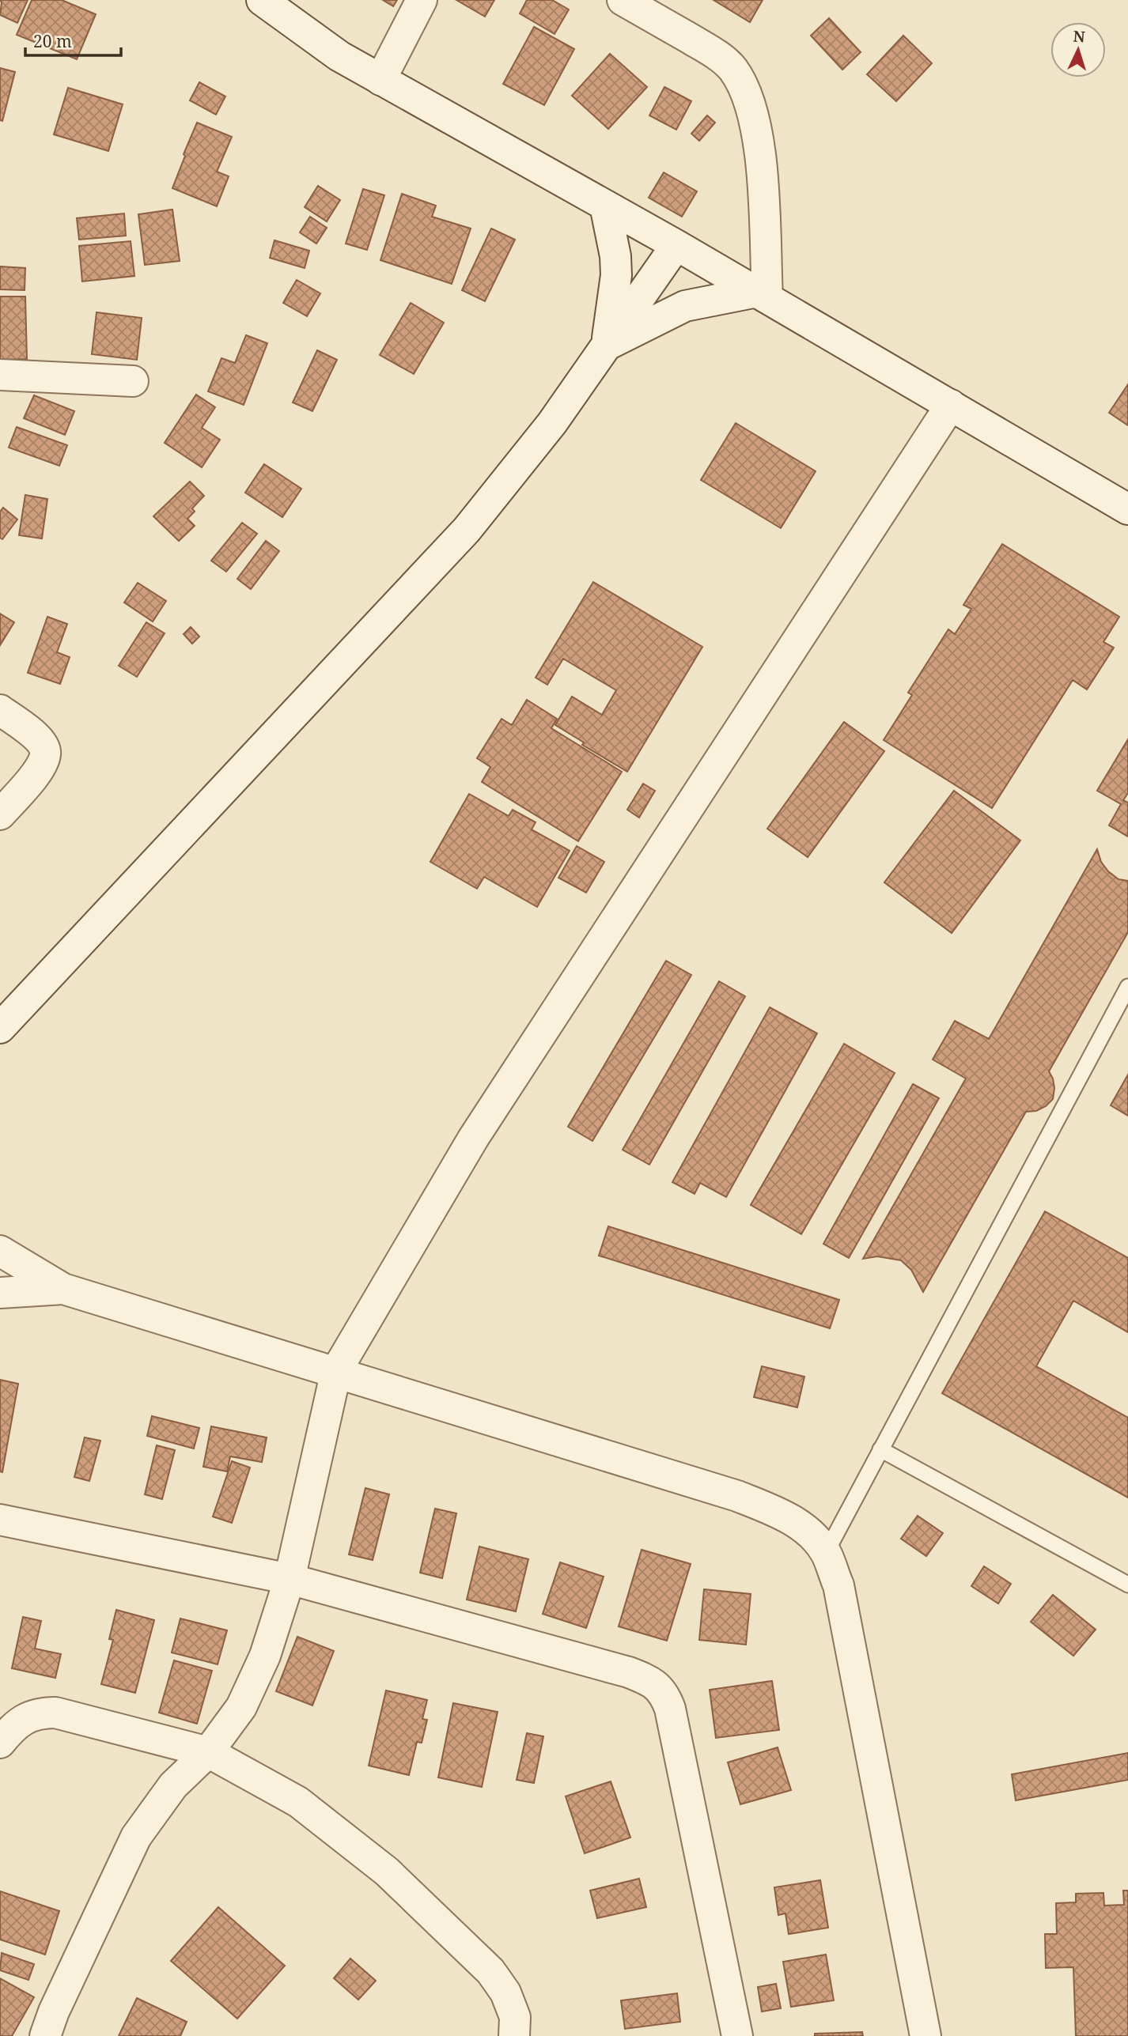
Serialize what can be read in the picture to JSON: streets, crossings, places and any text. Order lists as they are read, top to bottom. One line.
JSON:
{"scale_bar":"20 m","north":"top"}
